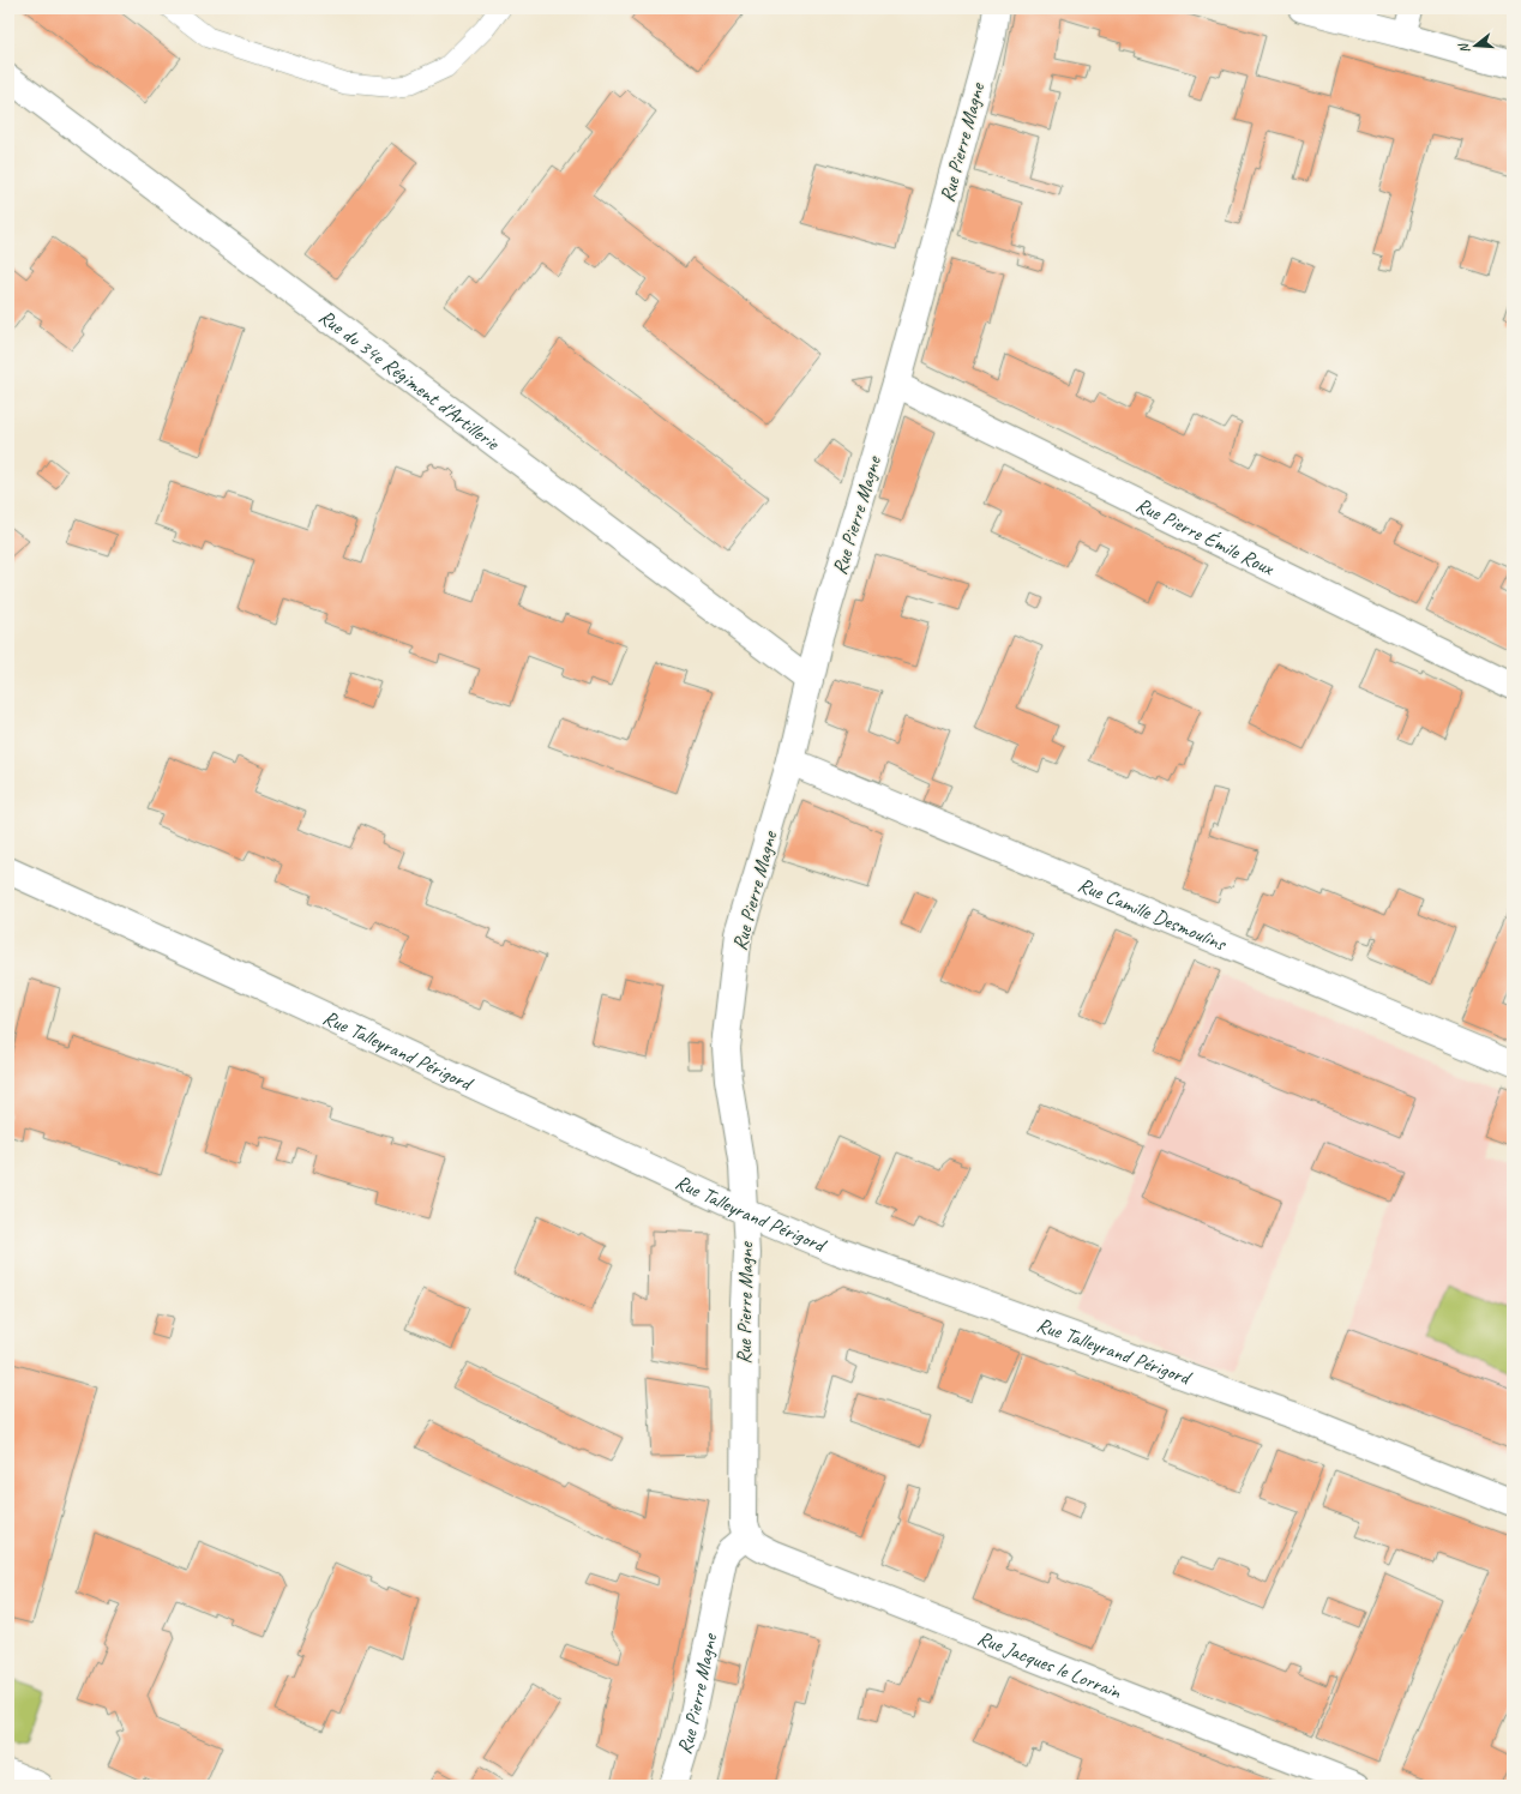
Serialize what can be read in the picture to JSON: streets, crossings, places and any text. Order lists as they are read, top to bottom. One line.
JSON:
{"streets":{"street":["Rue Pierre Magne","Rue du 34e Régiment d'Artillerie","Rue Pierre Émile Roux","Rue Camille Desmoulins","Rue Talleyrand Périgord","Rue Jacques le Lorrain"]},"crossings":[["Rue Pierre Magne","Rue du 34e Régiment d'Artillerie"],["Rue Pierre Magne","Rue Pierre Émile Roux"],["Rue Pierre Magne","Rue Camille Desmoulins"],["Rue Pierre Magne","Rue Talleyrand Périgord"],["Rue Pierre Magne","Rue Jacques le Lorrain"]],"north":"left"}
